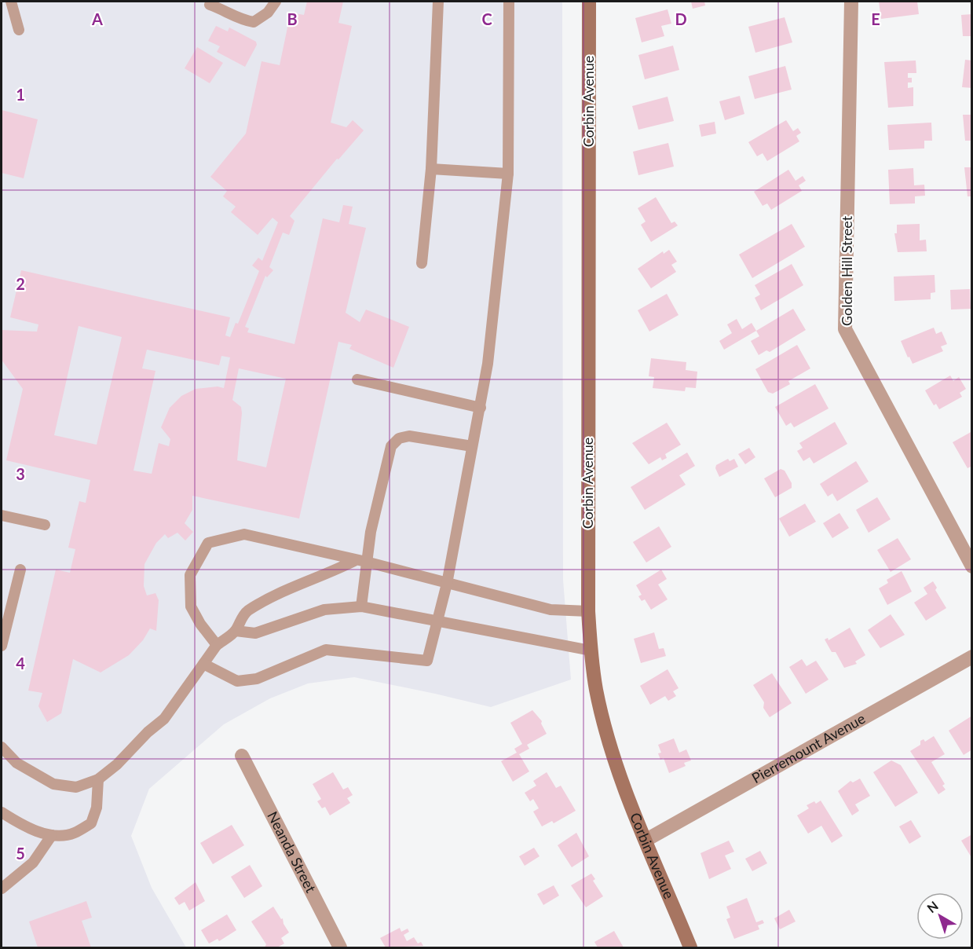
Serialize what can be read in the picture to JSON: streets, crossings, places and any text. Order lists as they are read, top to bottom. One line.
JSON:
{"streets":{"main road":["Corbin Avenue"],"street":["Golden Hill Street","Pierremount Avenue","Neanda Street"]},"crossings":[["Corbin Avenue","Pierremount Avenue"]],"north":"top left","grid":{"columns":["A","B","C","D","E"],"rows":["1","2","3","4","5"]}}
